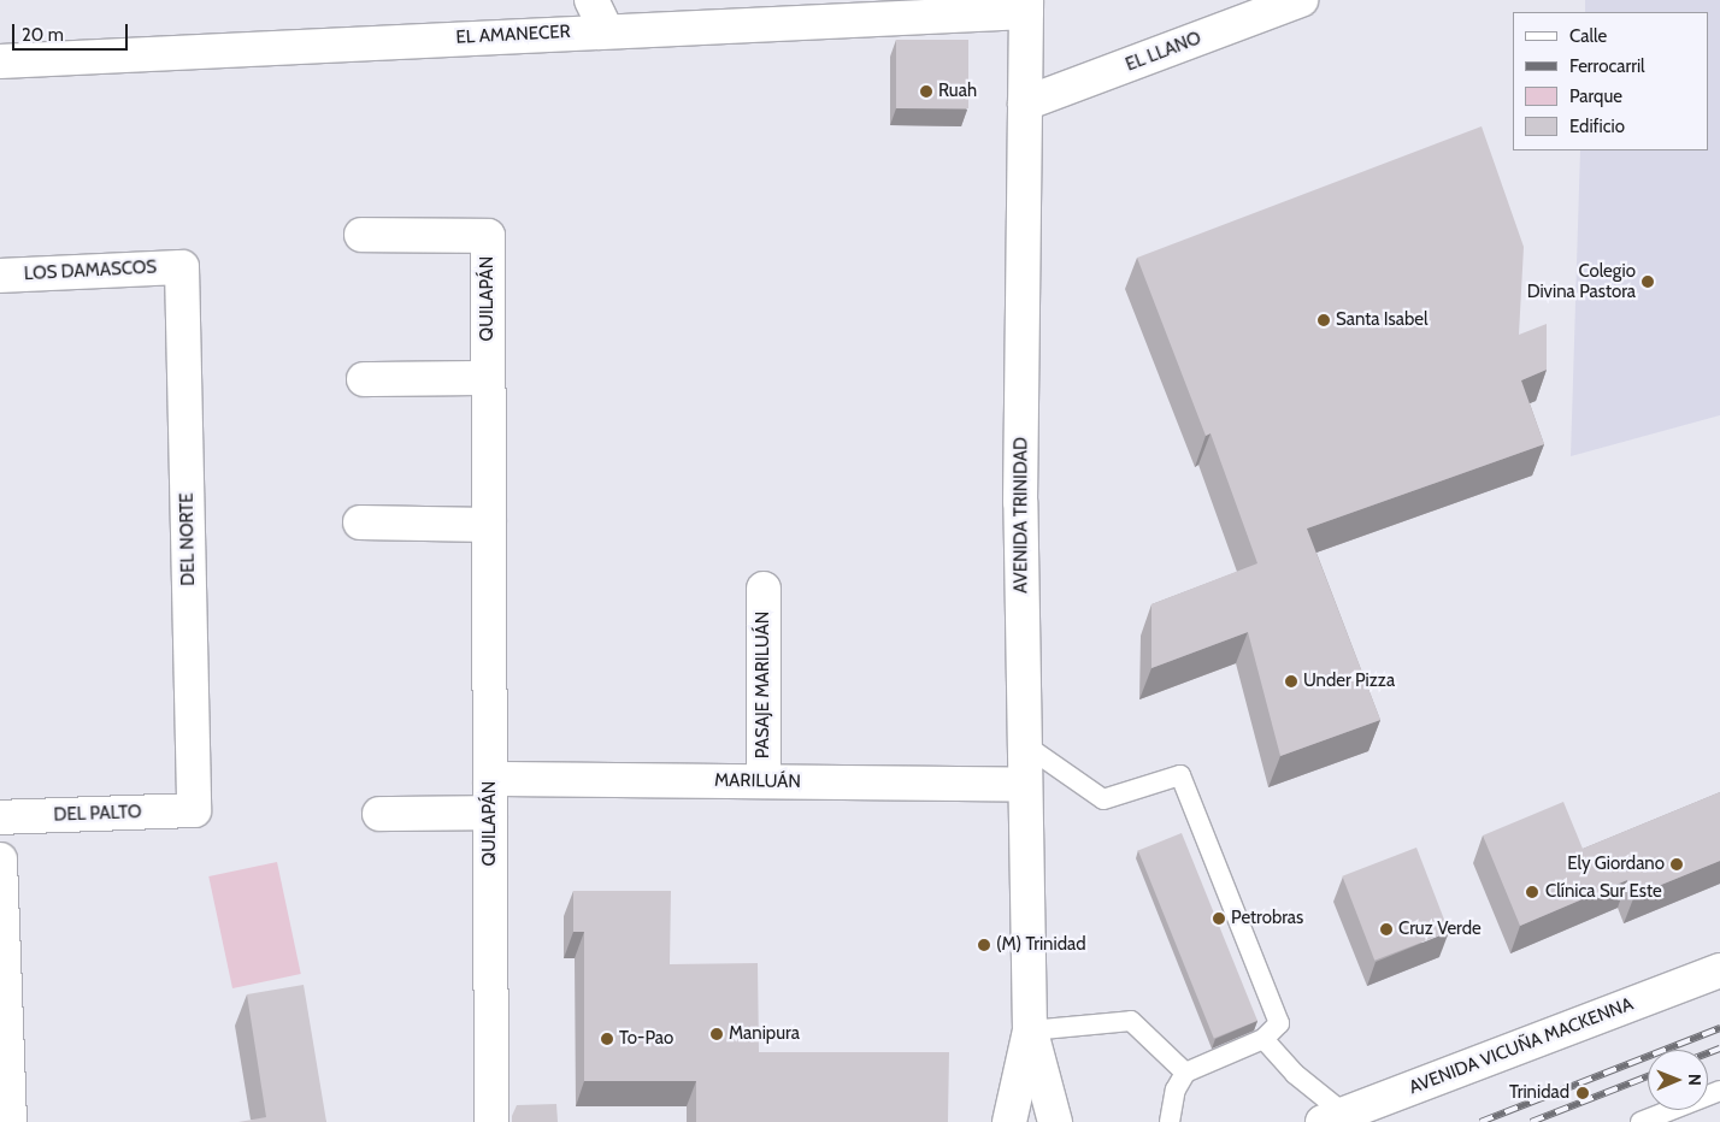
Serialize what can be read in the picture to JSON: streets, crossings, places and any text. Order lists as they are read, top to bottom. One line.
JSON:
{"streets":{"street":["EL AMANECER","EL LLANO","LOS DAMASCOS","QUILAPÁN","AVENIDA TRINIDAD","DEL NORTE","PASAJE MARILUÁN","MARILUÁN","DEL PALTO","AVENIDA VICUÑA MACKENNA"]},"crossings":[["EL AMANECER","AVENIDA TRINIDAD"],["EL LLANO","AVENIDA TRINIDAD"],["LOS DAMASCOS","DEL NORTE"],["QUILAPÁN","MARILUÁN"],["AVENIDA TRINIDAD","MARILUÁN"],["DEL NORTE","DEL PALTO"],["PASAJE MARILUÁN","MARILUÁN"]],"places":["Ruah","Colegio Divina Pastora","Santa Isabel","Under Pizza","Ely Giordano","Clínica Sur Este","Petrobras","Cruz Verde","(M) Trinidad","Manipura","To-Pao","Trinidad"],"legend":["Calle","Ferrocarril","Parque","Edificio"],"scale_bar":"20 m","north":"right"}
